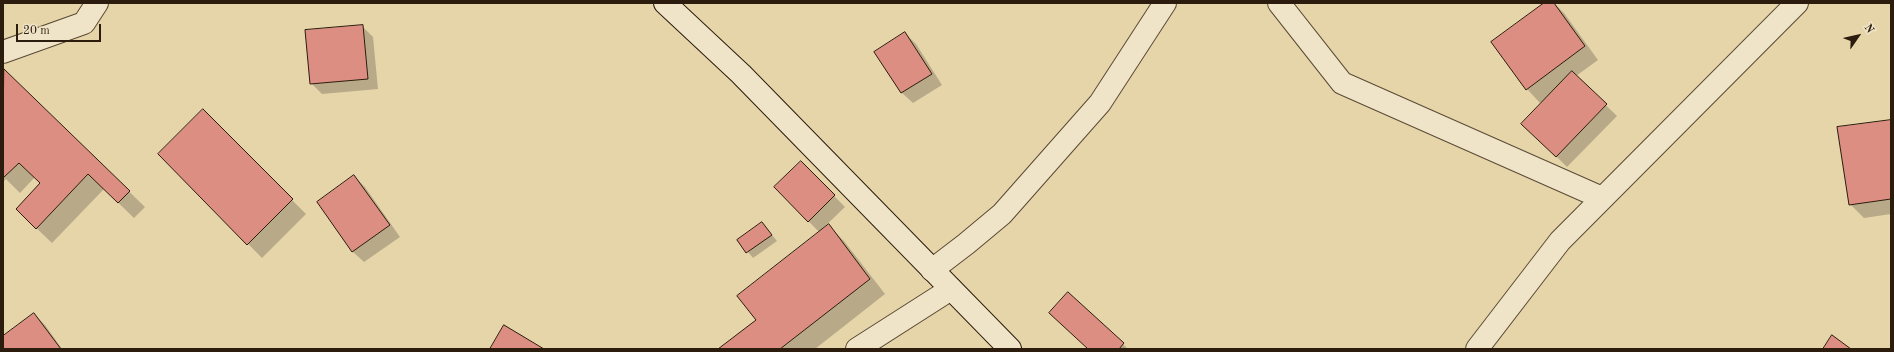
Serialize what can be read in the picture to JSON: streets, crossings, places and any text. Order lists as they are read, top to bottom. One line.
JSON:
{"scale_bar":"20 m","north":"top right"}
